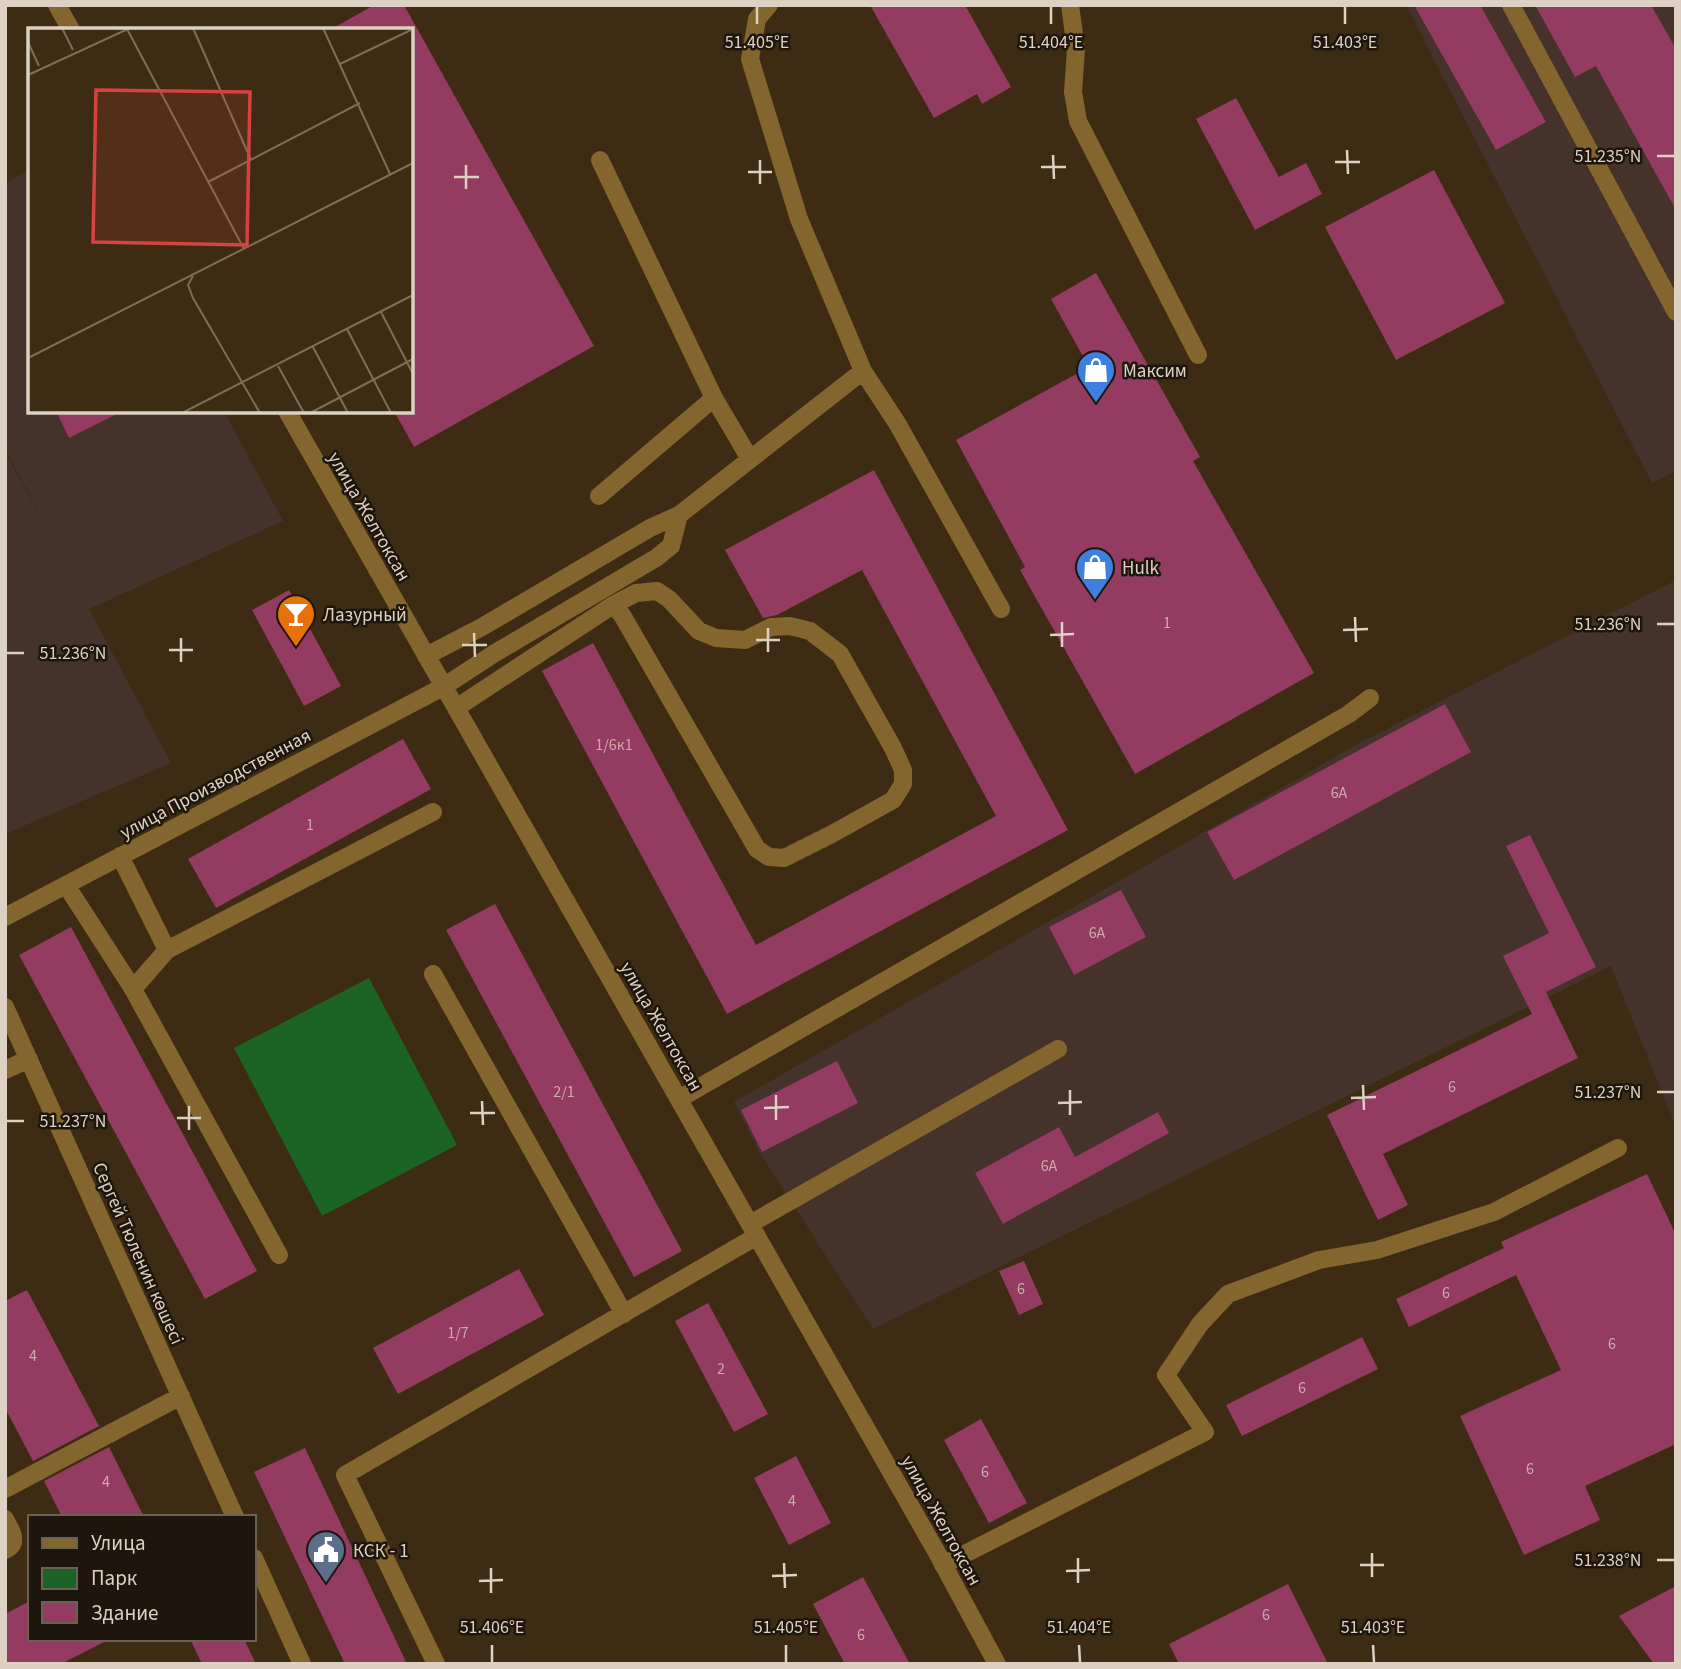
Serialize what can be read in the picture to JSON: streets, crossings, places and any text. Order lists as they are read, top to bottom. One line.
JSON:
{"streets":{"street":["улица Желтоксан","улица Производственная","Сергей Тюленин көшесі"]},"crossings":[["улица Желтоксан","улица Производственная"]],"places":{"shop":["Максим","Hulk"],"bar":["Лазурный"],"public building":["КСК - 1"]},"house_numbers":["1","1/6к1","6А","1","6А","6","2/1","6А","6","6","1/7","6","4","2","6","6","6","4","4","6","6"],"legend":["Улица","Парк","Здание"],"coordinates":["51.405°E","51.404°E","51.403°E","51.235°N","51.236°N","51.237°N","51.238°N","51.406°E"]}
